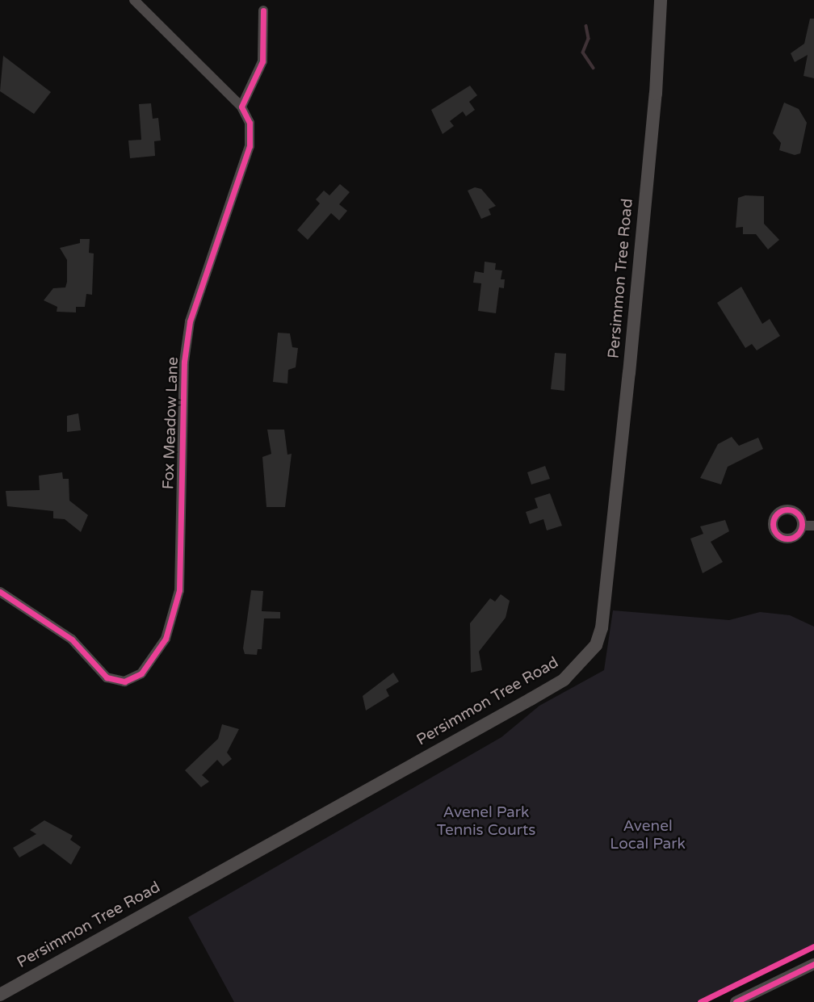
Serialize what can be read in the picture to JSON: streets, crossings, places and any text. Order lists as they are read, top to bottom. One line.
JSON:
{"streets":{"main road":["Persimmon Tree Road"],"street":["Fox Meadow Lane"]},"parks":["Avenel Park Tennis Courts","Avenel Local Park"]}
